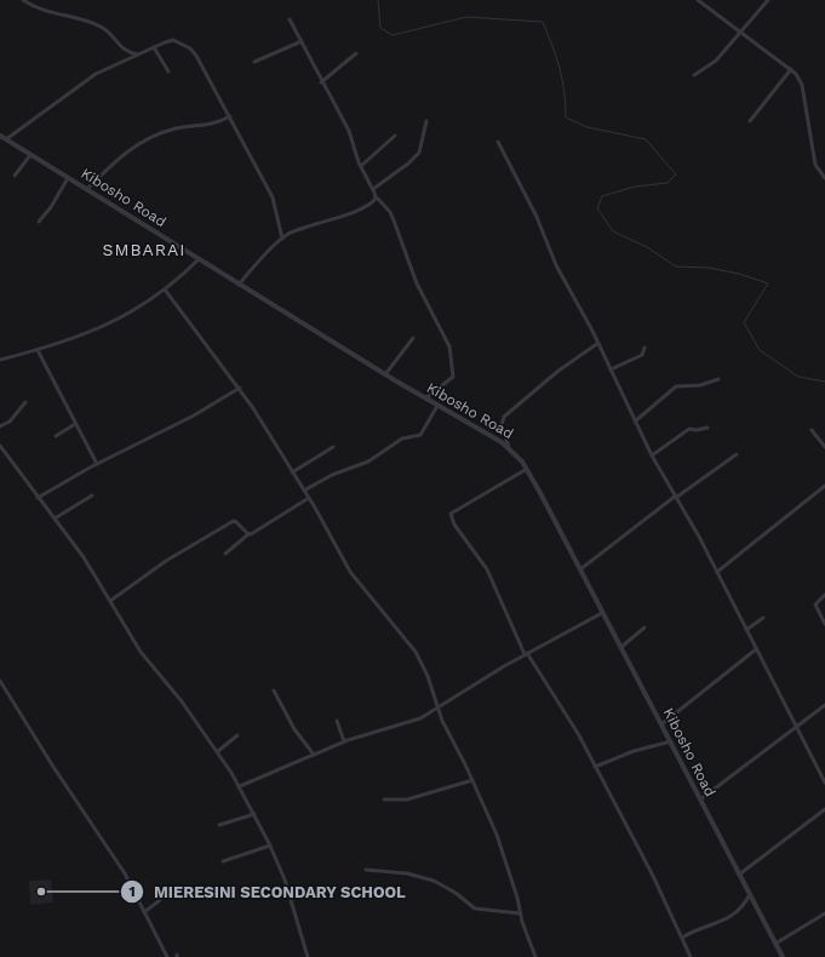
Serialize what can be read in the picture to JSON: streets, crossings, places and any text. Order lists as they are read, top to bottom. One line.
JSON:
{"streets":{"street":["Kibosho Road"]},"districts":["SMBARAI"],"places":["MIERESINI SECONDARY SCHOOL"]}
